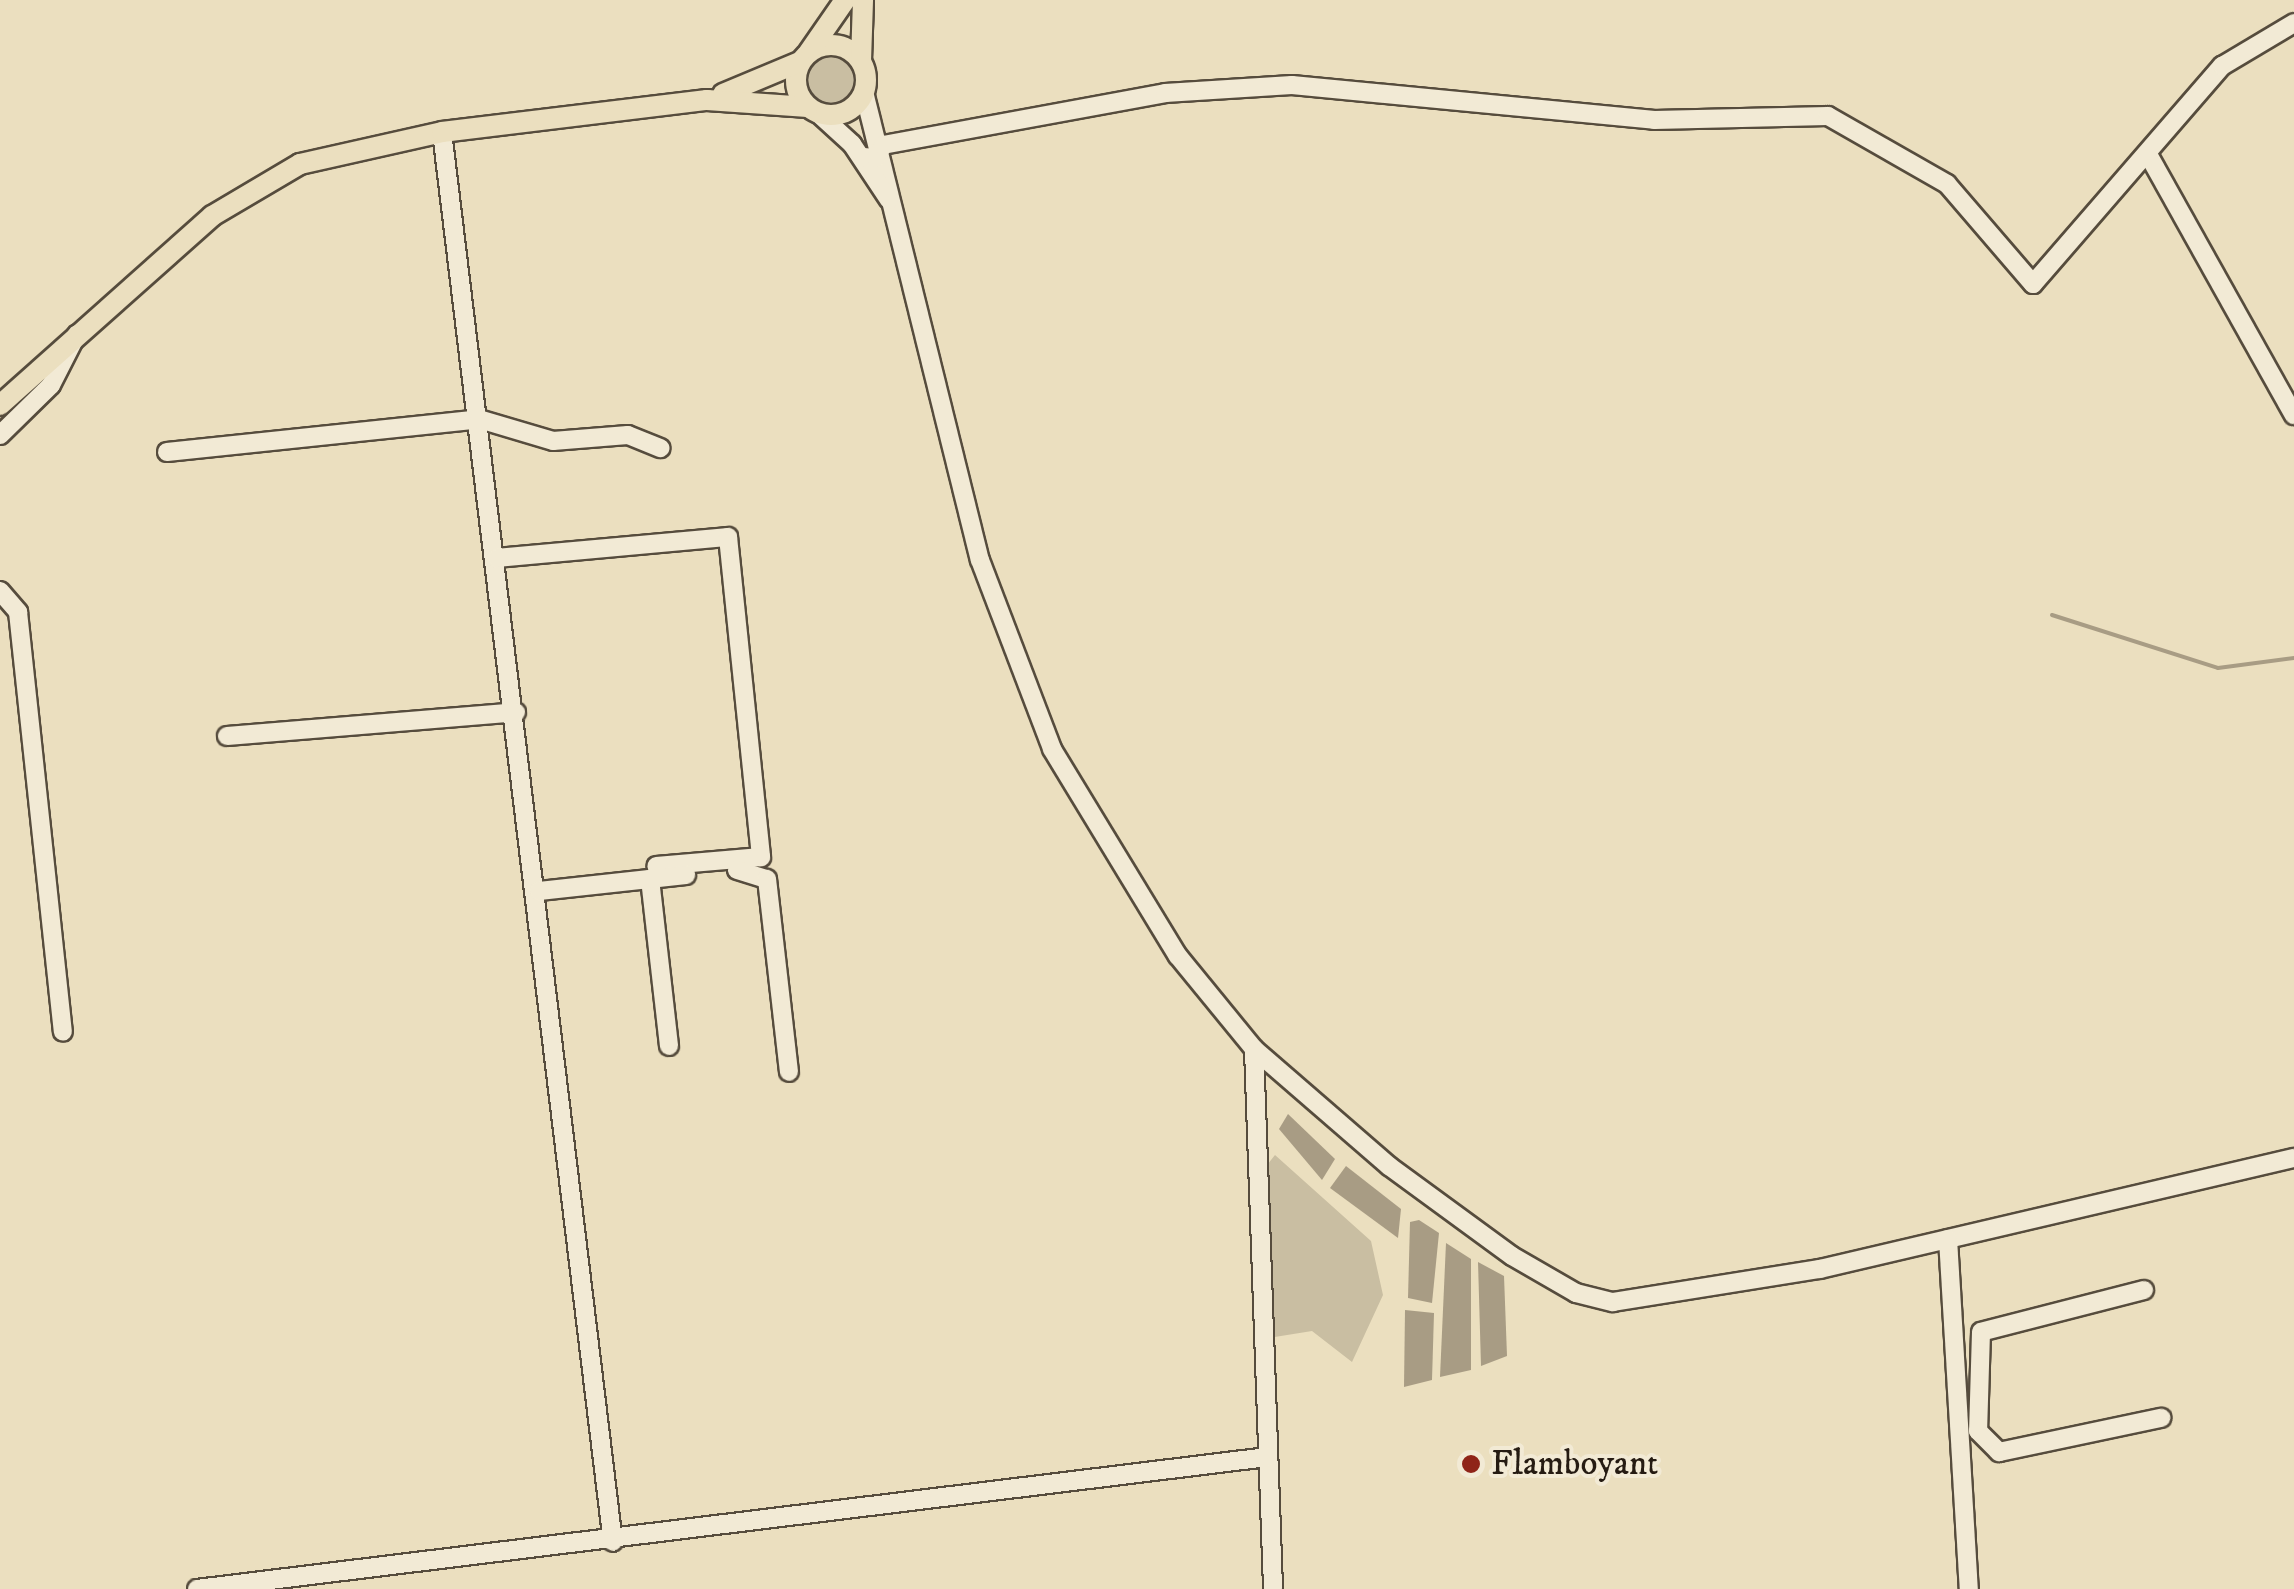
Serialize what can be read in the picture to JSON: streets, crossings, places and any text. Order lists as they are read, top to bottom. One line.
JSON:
{"places":["Flamboyant"]}
